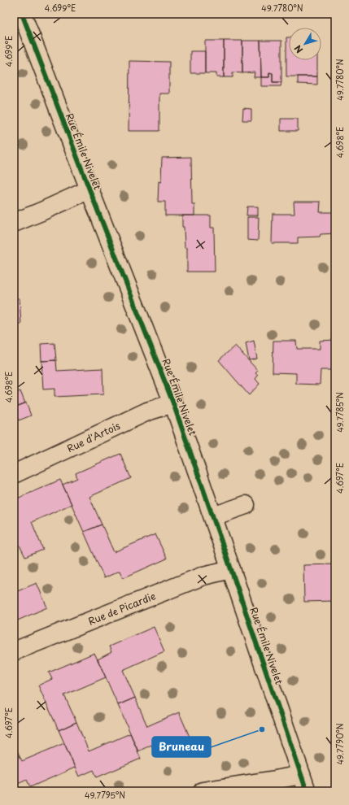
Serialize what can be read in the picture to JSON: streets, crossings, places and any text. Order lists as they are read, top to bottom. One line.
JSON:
{"streets":{"street":["Rue Émile Nivelet","Rue d'Artois","Rue de Picardie"]},"crossings":[["Rue Émile Nivelet","Rue d'Artois"],["Rue Émile Nivelet","Rue de Picardie"]],"places":["Bruneau"],"north":"bottom left","coordinates":["4.699°E","49.7780°N","4.698°E","49.7785°N","4.697°E","49.7790°N","49.7795°N"]}
